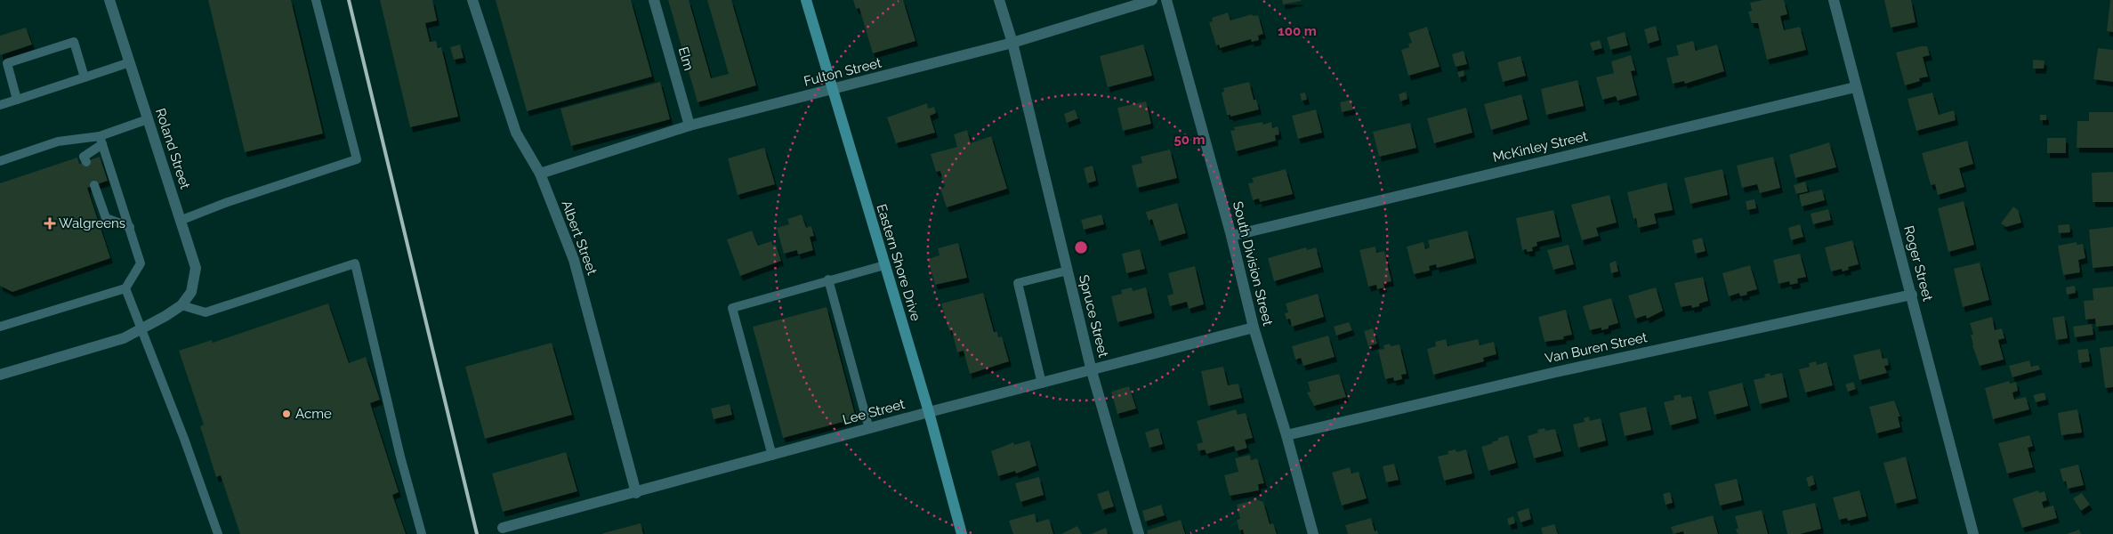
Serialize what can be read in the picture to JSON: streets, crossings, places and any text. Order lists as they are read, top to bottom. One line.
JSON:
{"streets":{"street":["Elm","Fulton Street","McKinley Street","Roland Street","Albert Street","Eastern Shore Drive","South Division Street","Roger Street","Spruce Street","Van Buren Street","Lee Street"]},"crossings":[["Elm","Fulton Street"],["Fulton Street","Albert Street"],["Fulton Street","Eastern Shore Drive"],["Fulton Street","Spruce Street"],["McKinley Street","South Division Street"],["McKinley Street","Roger Street"],["Albert Street","Lee Street"],["Eastern Shore Drive","Lee Street"],["South Division Street","Van Buren Street"],["South Division Street","Lee Street"],["Roger Street","Van Buren Street"],["Spruce Street","Lee Street"]],"places":{"health":["Walgreens"],"other":["Acme"]},"rings":["100 m","50 m"]}
